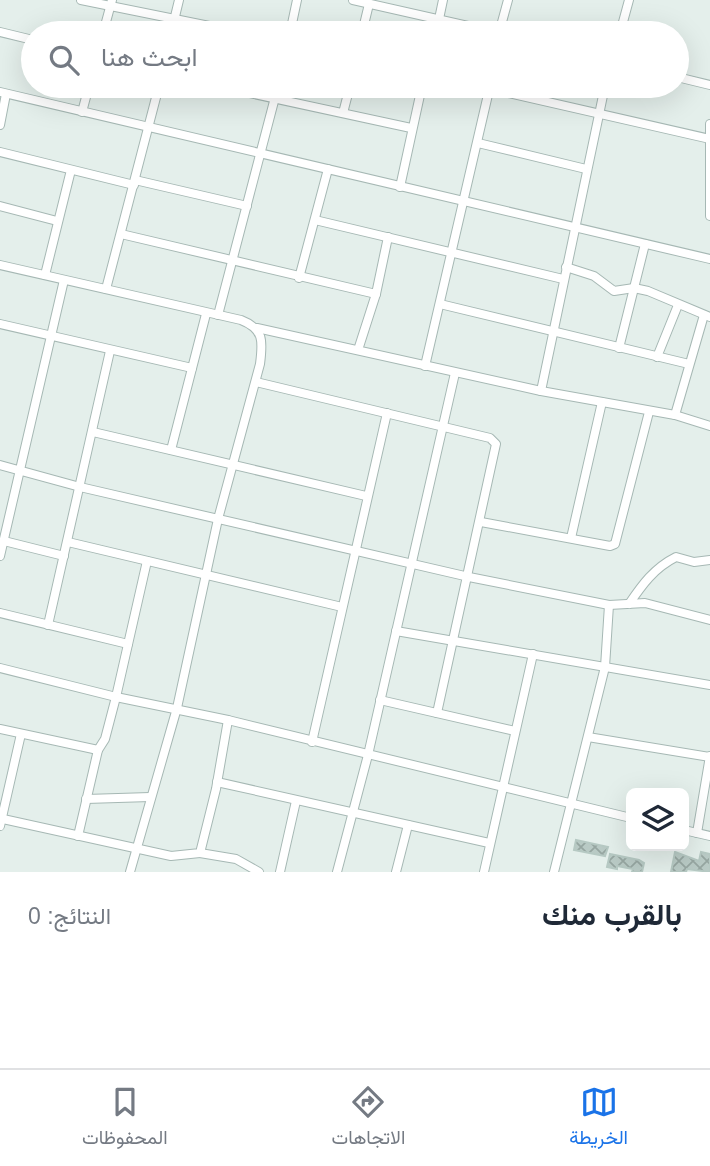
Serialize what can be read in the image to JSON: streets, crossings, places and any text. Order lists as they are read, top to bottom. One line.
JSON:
{"page":{"search":"ابحث هنا","heading":["بالقرب منك","النتائج: 0"],"nav":["الخريطة","الاتجاهات","المحفوظات"]}}
